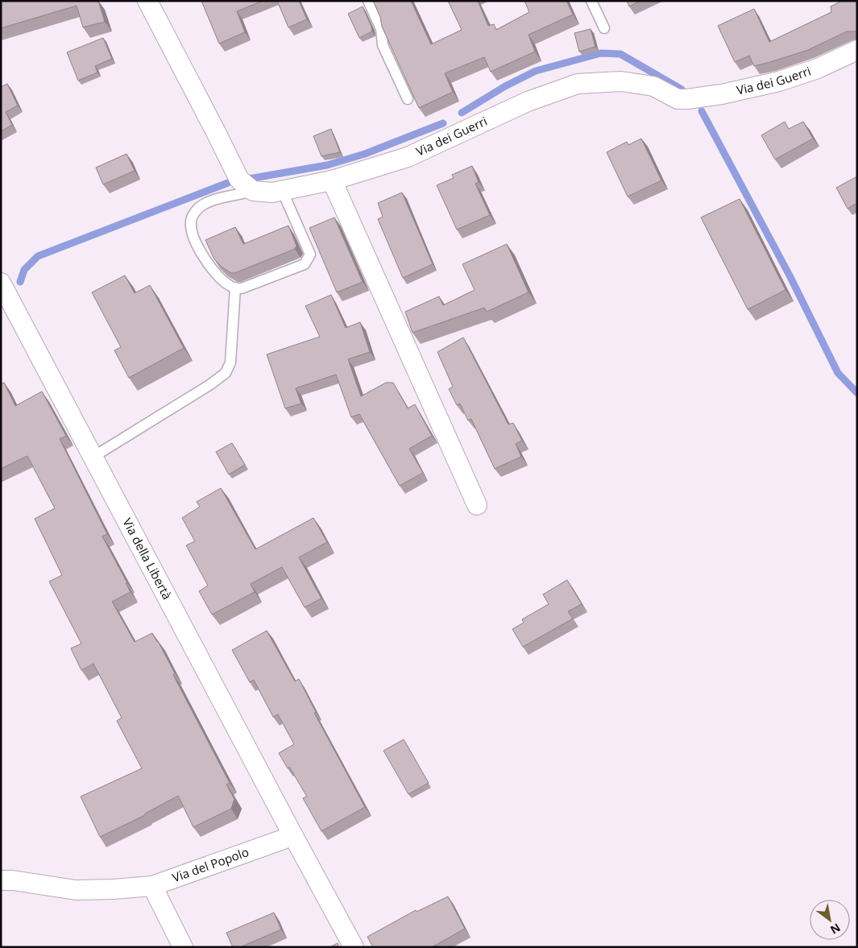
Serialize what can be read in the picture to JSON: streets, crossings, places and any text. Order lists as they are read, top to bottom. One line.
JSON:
{"streets":{"street":["Via dei Guerri","Via della Libertà","Via del Popolo"]},"crossings":[["Via della Libertà","Via del Popolo"]],"north":"bottom right"}
